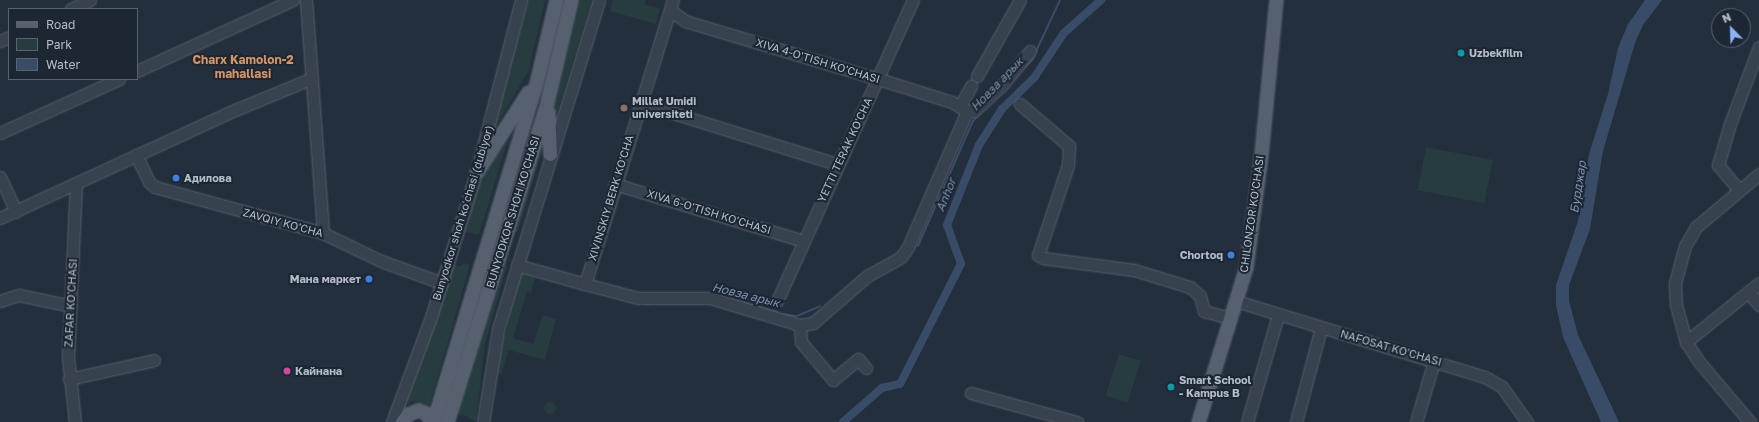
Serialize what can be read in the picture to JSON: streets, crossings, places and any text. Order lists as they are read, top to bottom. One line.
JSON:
{"streets":{"main road":["BUNYODKOR SHOH KO'CHASI","CHILONZOR KO'CHASI"],"street":["XIVA 4-O'TISH KO'CHASI","YETTI TERAK KO'CHA","XIVINSKIY BERK KO'CHA","XIVA 6-O'TISH KO'CHASI","Bunyodkor shoh koʻchasi (dublyor)","ZAVQIY KO'CHA","ZAFAR KO'CHASI","NAFOSAT KO'CHASI"]},"crossings":[["XIVA 4-O'TISH KO'CHASI","YETTI TERAK KO'CHA"],["XIVA 4-O'TISH KO'CHASI","XIVINSKIY BERK KO'CHA"],["YETTI TERAK KO'CHA","XIVA 6-O'TISH KO'CHASI"],["XIVINSKIY BERK KO'CHA","XIVA 6-O'TISH KO'CHASI"],["Bunyodkor shoh koʻchasi (dublyor)","ZAVQIY KO'CHA"],["CHILONZOR KO'CHASI","NAFOSAT KO'CHASI"]],"districts":["Charx Kamolon-2 mahallasi"],"water":["Новза арык","Бурджар","Anhor"],"places":["Uzbekfilm","Millat Umidi universiteti","Адилова","Chortoq","Мана маркет","Кайнана","Smart School - Kampus B"],"legend":["Road","Park","Water"],"north":"top left"}
